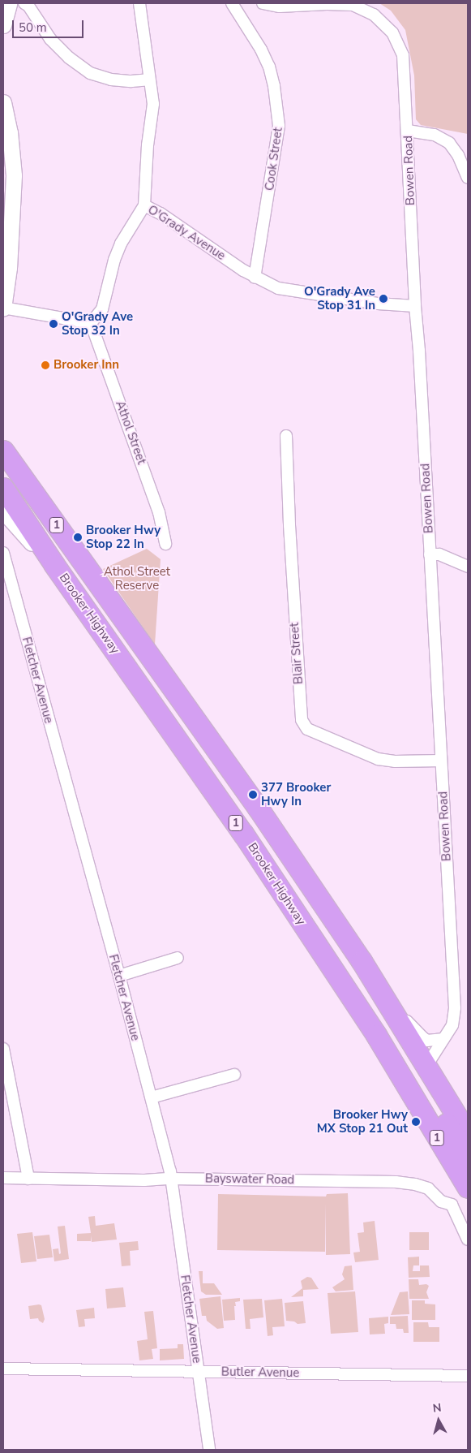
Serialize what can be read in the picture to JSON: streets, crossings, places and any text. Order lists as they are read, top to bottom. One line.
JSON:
{"streets":{"highway":["1","Brooker Highway"],"street":["Cook Street","Bowen Road","O'Grady Avenue","Athol Street","Blair Street","Fletcher Avenue","Bayswater Road","Butler Avenue"]},"crossings":[["Cook Street","O'Grady Avenue"],["Bowen Road","O'Grady Avenue"],["Bowen Road","Brooker Highway"],["Bowen Road","Blair Street"],["O'Grady Avenue","Athol Street"],["Fletcher Avenue","Bayswater Road"],["Fletcher Avenue","Butler Avenue"]],"parks":["Athol Street Reserve"],"places":["O'Grady Ave Stop 31 In","O'Grady Ave Stop 32 In","Brooker Inn","Brooker Hwy Stop 22 In","377 Brooker Hwy In","Brooker Hwy MX Stop 21 Out"],"scale_bar":"50 m","north":"top"}
